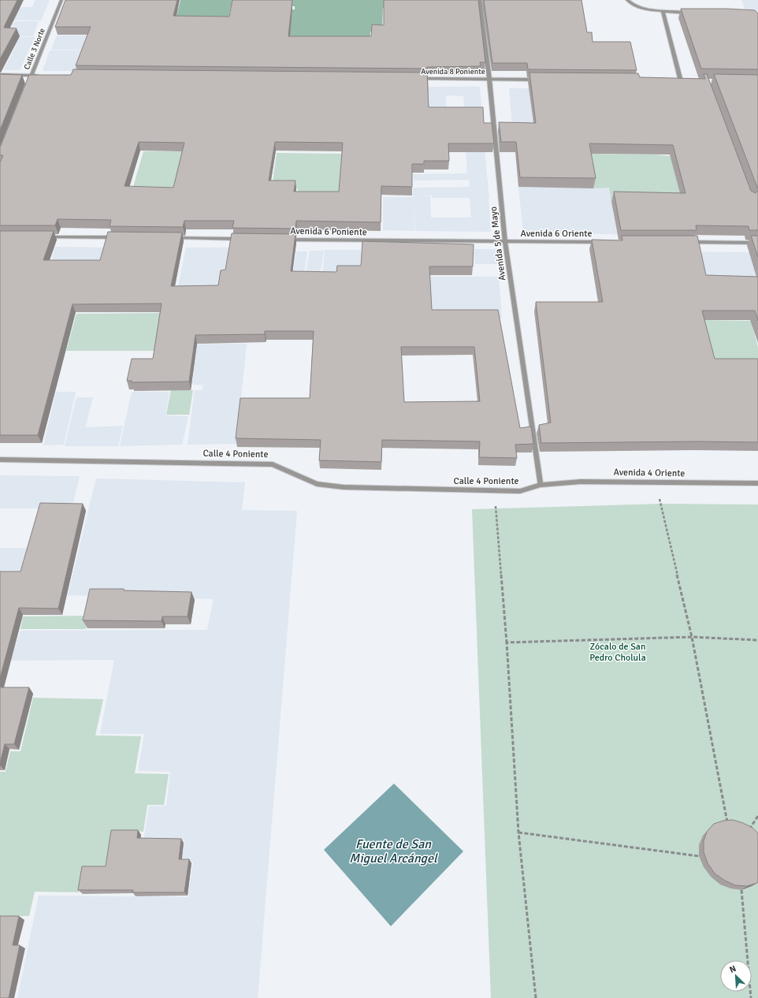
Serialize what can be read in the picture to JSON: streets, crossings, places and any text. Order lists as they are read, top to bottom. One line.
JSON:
{"streets":{"street":["Calle 3 Norte","Avenida 8 Poniente","Avenida 6 Poniente","Avenida 6 Oriente","Avenida 5 de Mayo","Calle 4 Poniente","Avenida 4 Oriente"]},"crossings":[["Avenida 8 Poniente","Avenida 5 de Mayo"],["Avenida 6 Poniente","Avenida 6 Oriente"],["Avenida 6 Poniente","Avenida 5 de Mayo"],["Avenida 6 Oriente","Avenida 5 de Mayo"],["Avenida 5 de Mayo","Calle 4 Poniente"],["Avenida 5 de Mayo","Avenida 4 Oriente"],["Calle 4 Poniente","Avenida 4 Oriente"]],"water":["Fuente de San Miguel Arcángel"],"parks":["Zócalo de San Pedro Cholula"],"north":"top left"}
